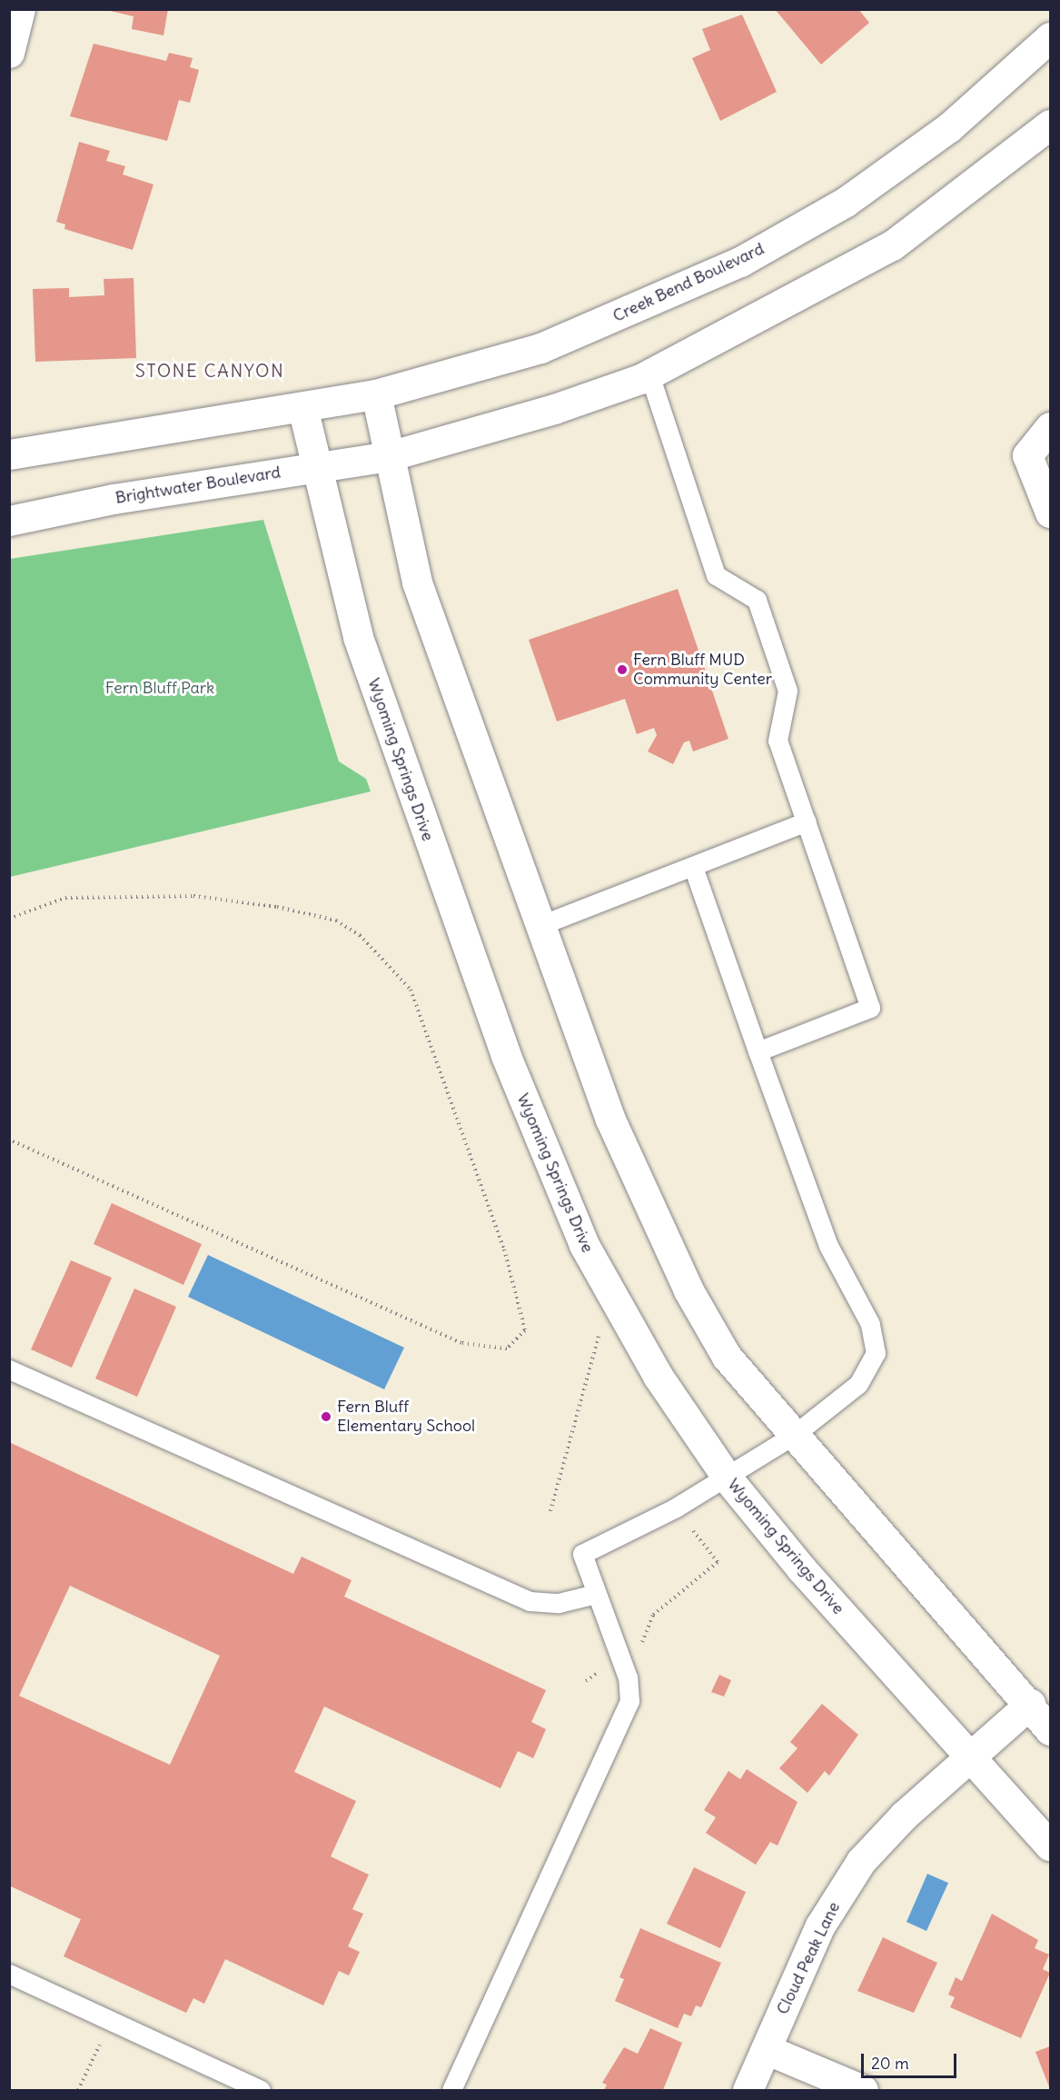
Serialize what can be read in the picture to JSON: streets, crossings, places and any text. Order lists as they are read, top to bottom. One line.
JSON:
{"streets":{"street":["Creek Bend Boulevard","Brightwater Boulevard","Wyoming Springs Drive","Cloud Peak Lane"]},"crossings":[["Creek Bend Boulevard","Wyoming Springs Drive"],["Brightwater Boulevard","Wyoming Springs Drive"],["Wyoming Springs Drive","Cloud Peak Lane"]],"districts":["STONE CANYON"],"parks":["Fern Bluff Park"],"places":["Fern Bluff MUD Community Center","Fern Bluff Elementary School"],"scale_bar":"20 m"}
